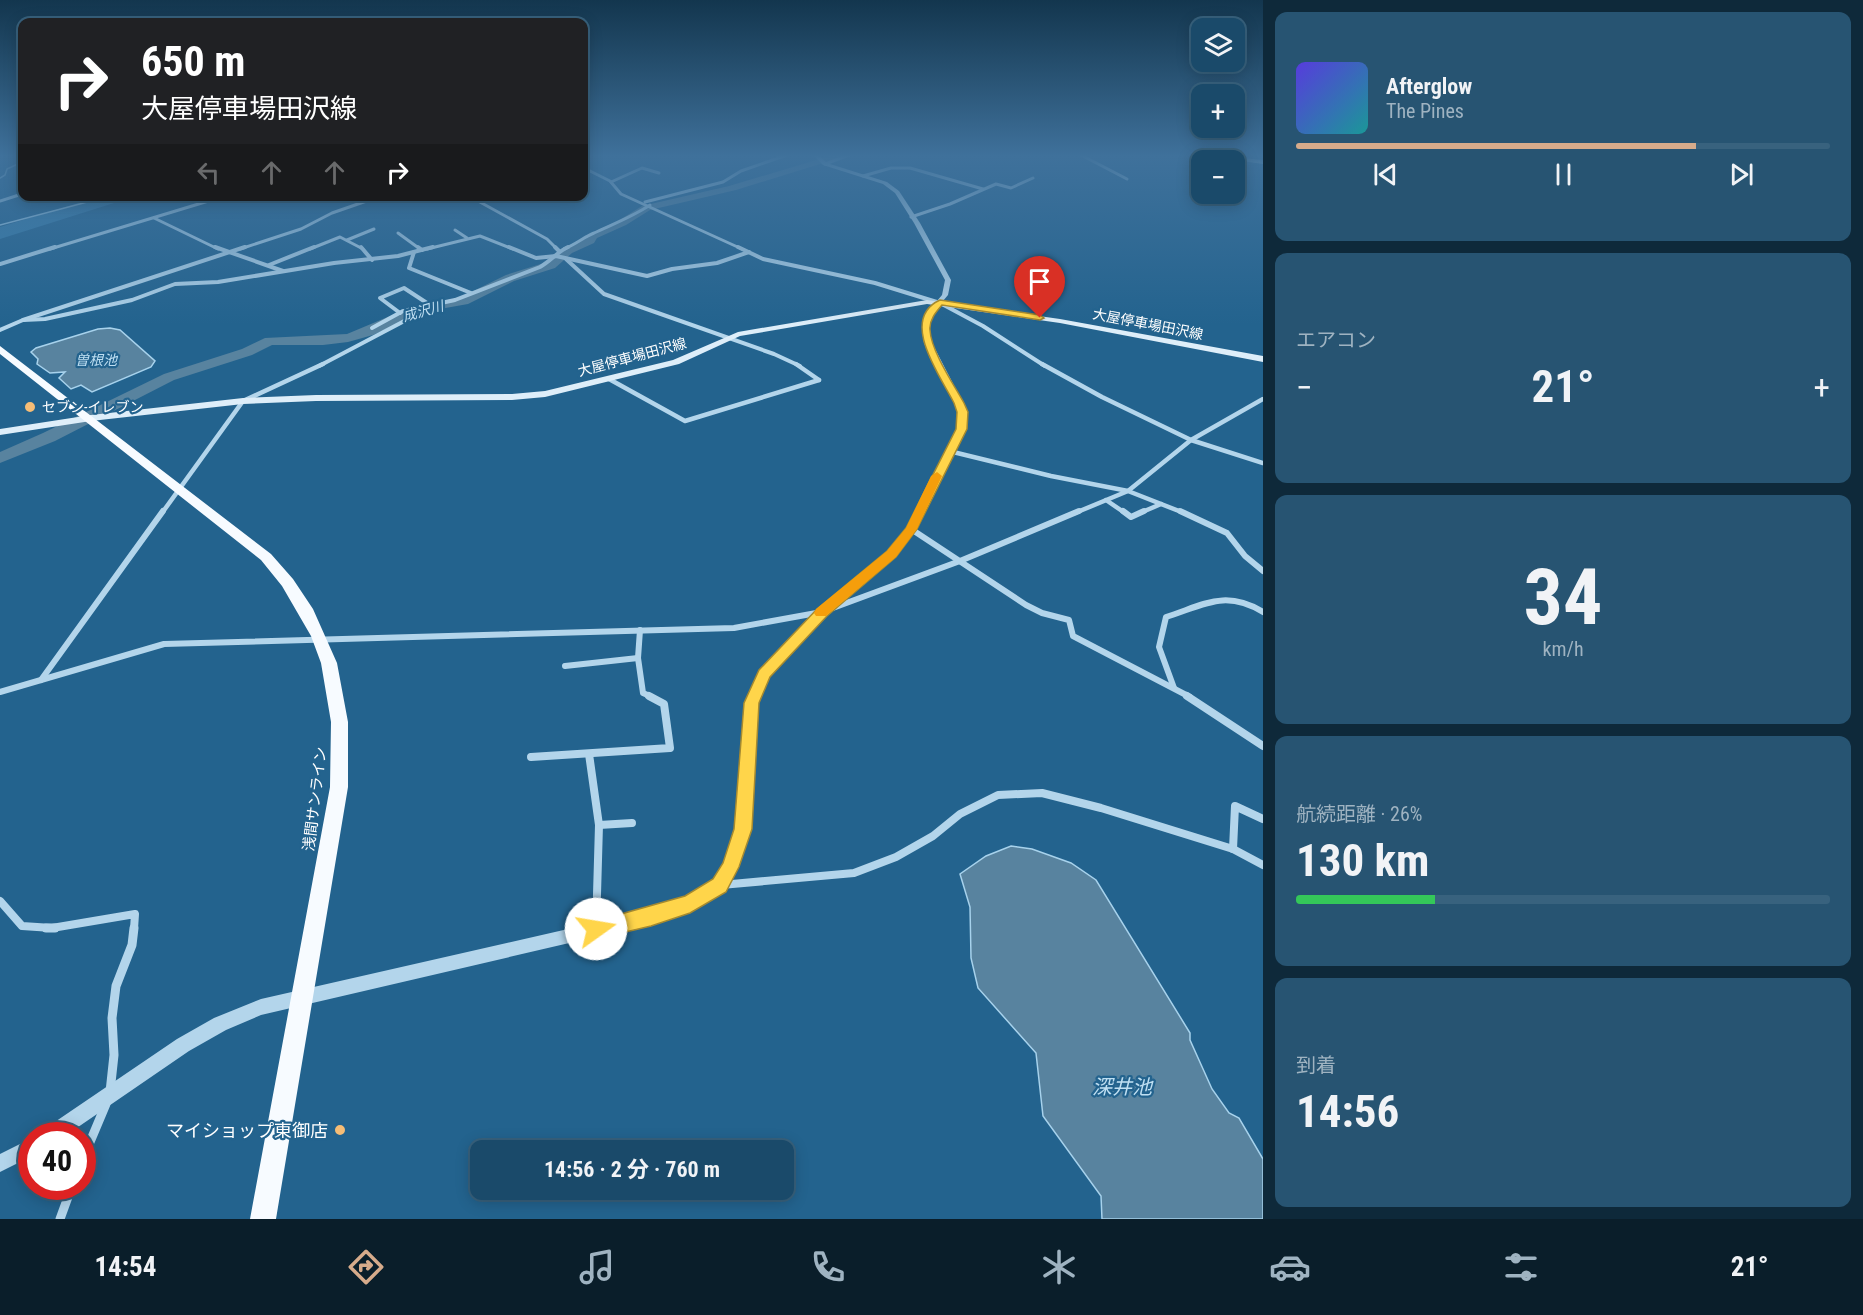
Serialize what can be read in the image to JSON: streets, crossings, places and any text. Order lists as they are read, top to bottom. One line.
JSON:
{"streets":{"main road":["大屋停車場田沢線","浅間サンライン"]},"crossings":[["大屋停車場田沢線","浅間サンライン"]],"water":["成沢川","曽根池","深井池"],"places":["セブン-イレブン","マイショップ東御店"],"page":{"map_buttons":["+","−"],"turn":["650 m","大屋停車場田沢線"],"song":["Afterglow","The Pines"],"tile":["エアコン",["34","km/h"],["航続距離 · 26%","130 km"],["到着","14:56"]],"heat":["−","21°","+"],"limit":"40","trip":"14:56 · 2 分 · 760 m","tabs":["14:54","21°"]}}
